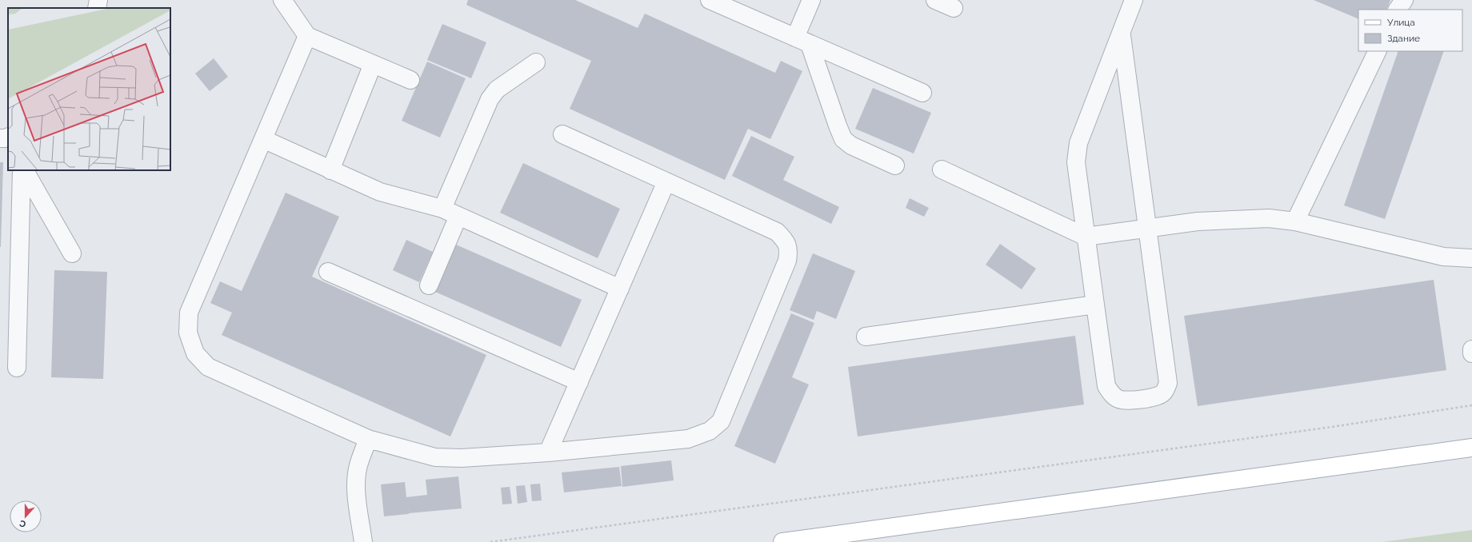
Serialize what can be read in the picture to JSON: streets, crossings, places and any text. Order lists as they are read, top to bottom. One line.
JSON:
{"legend":["Улица","Здание"],"north":"bottom"}
